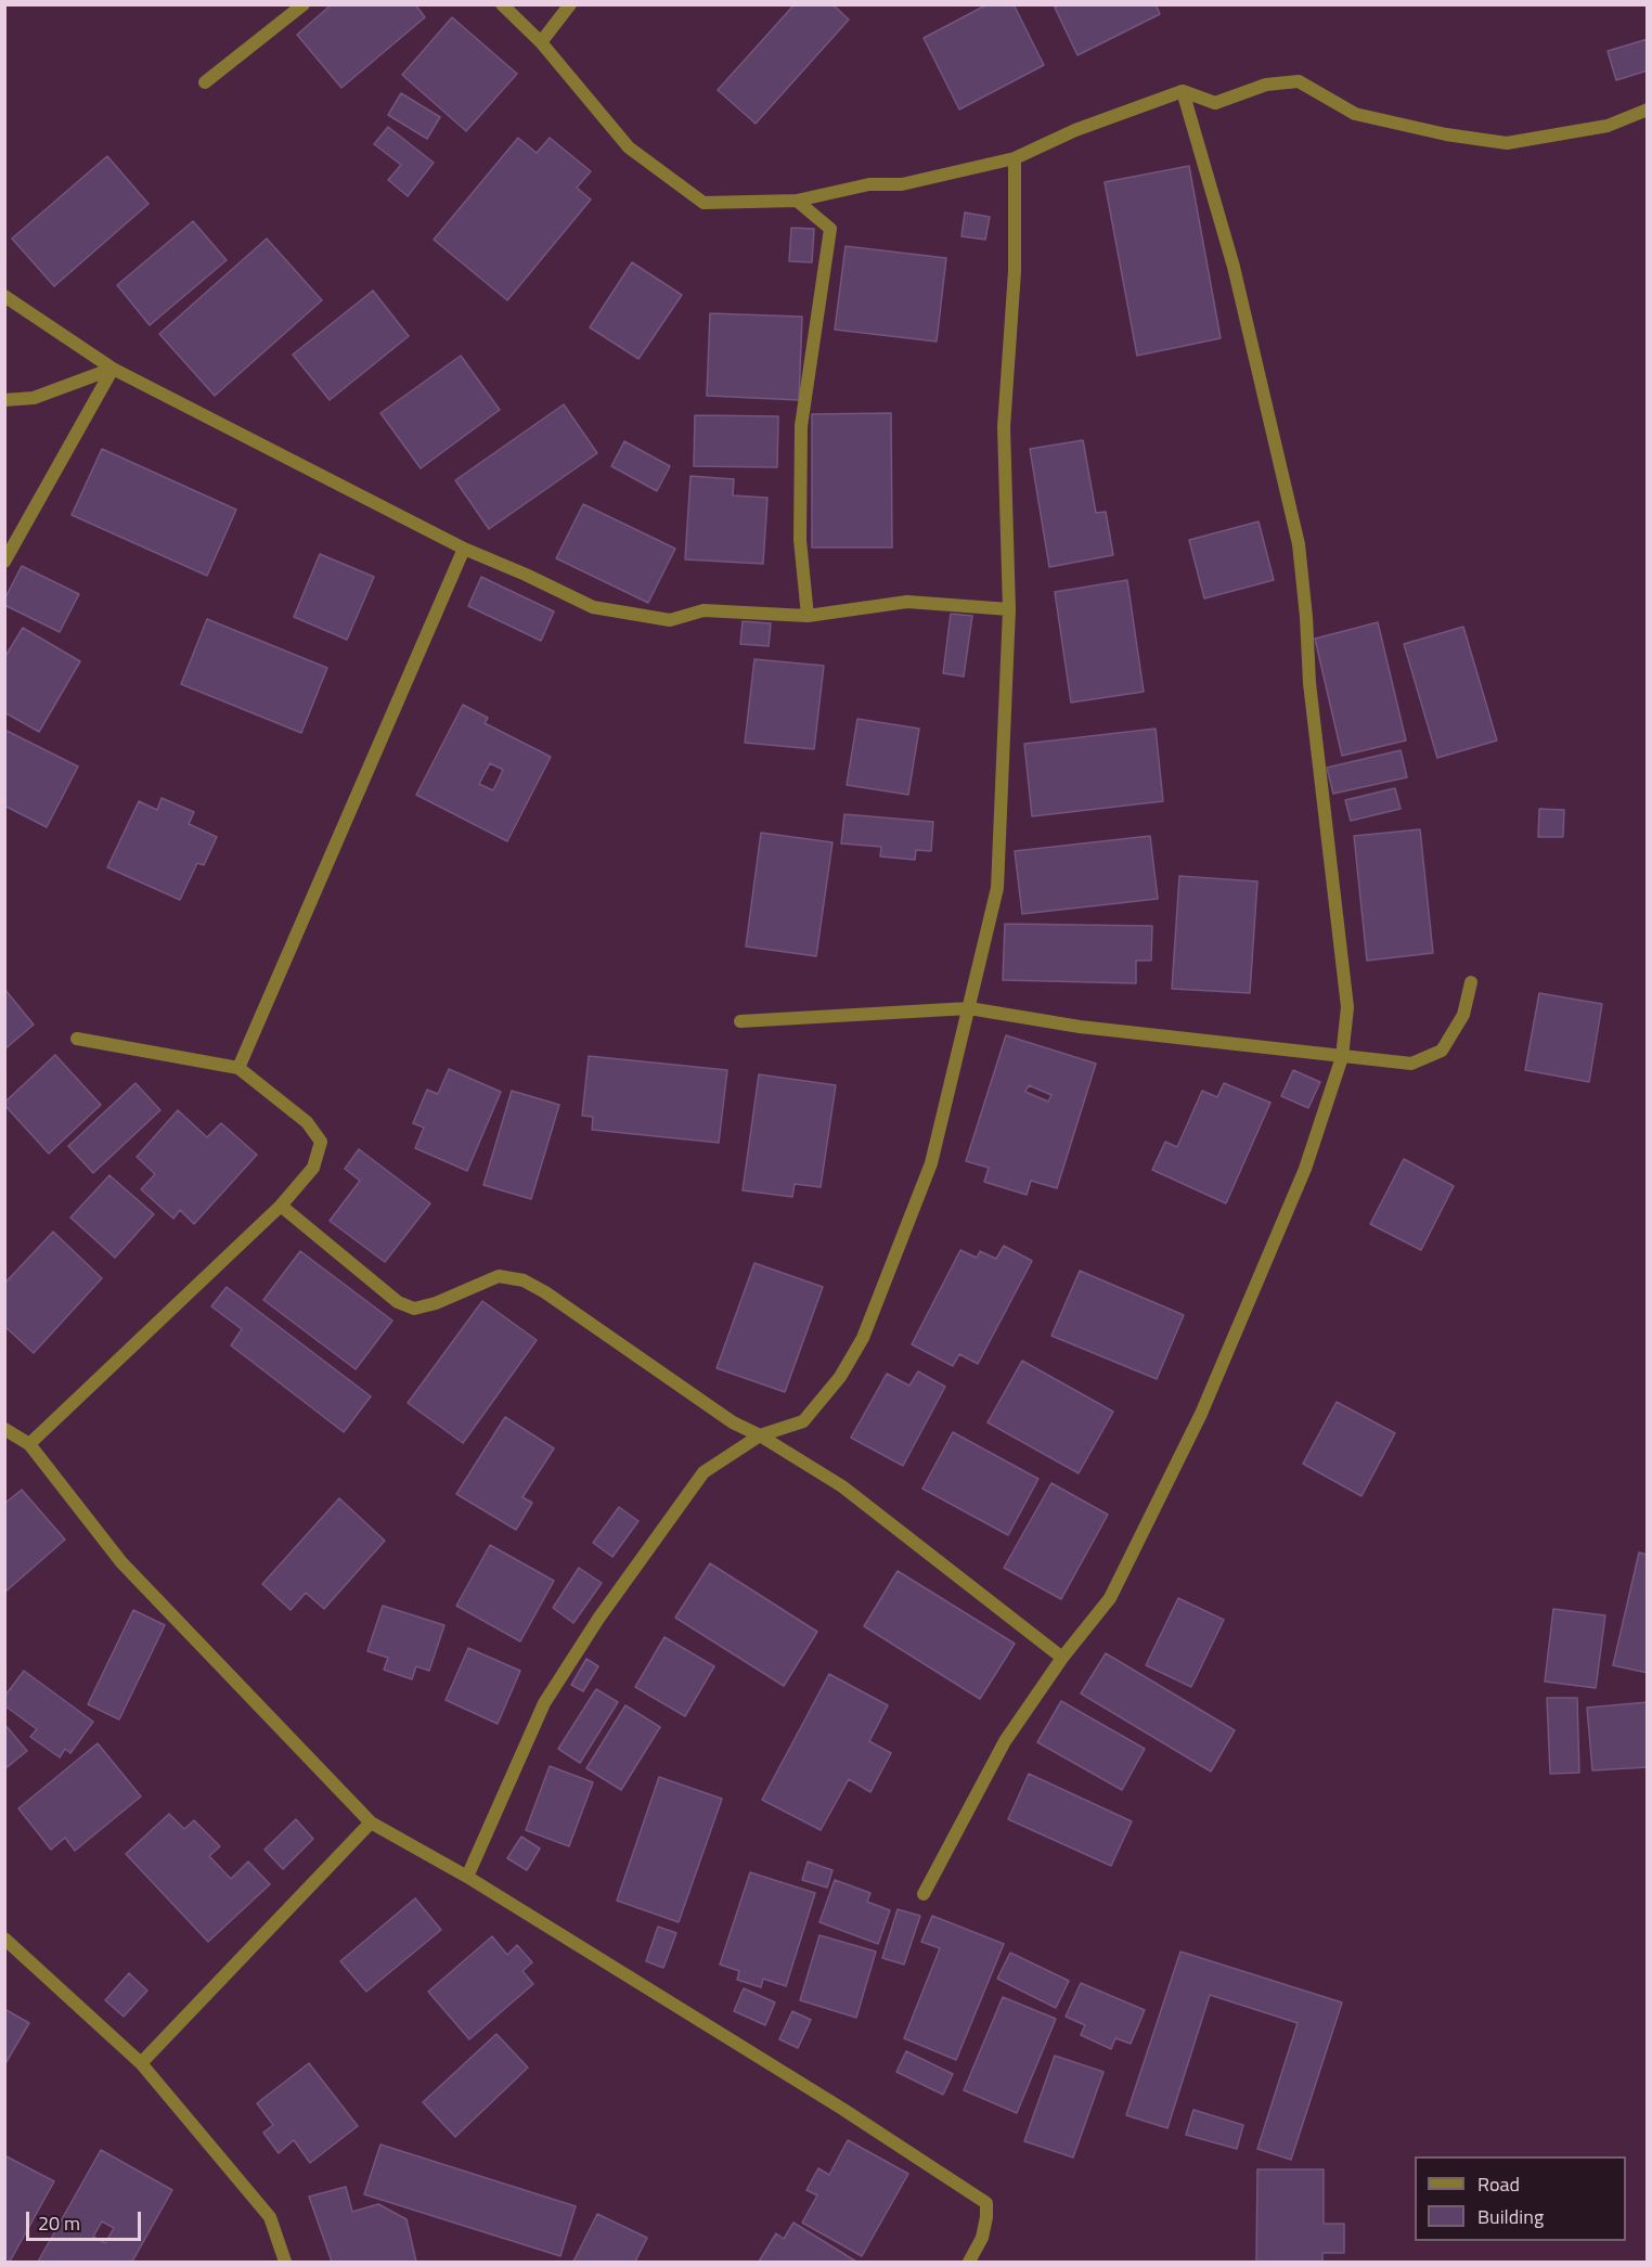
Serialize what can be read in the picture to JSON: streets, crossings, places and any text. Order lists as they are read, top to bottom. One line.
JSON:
{"legend":["Road","Building"],"scale_bar":"20 m"}
